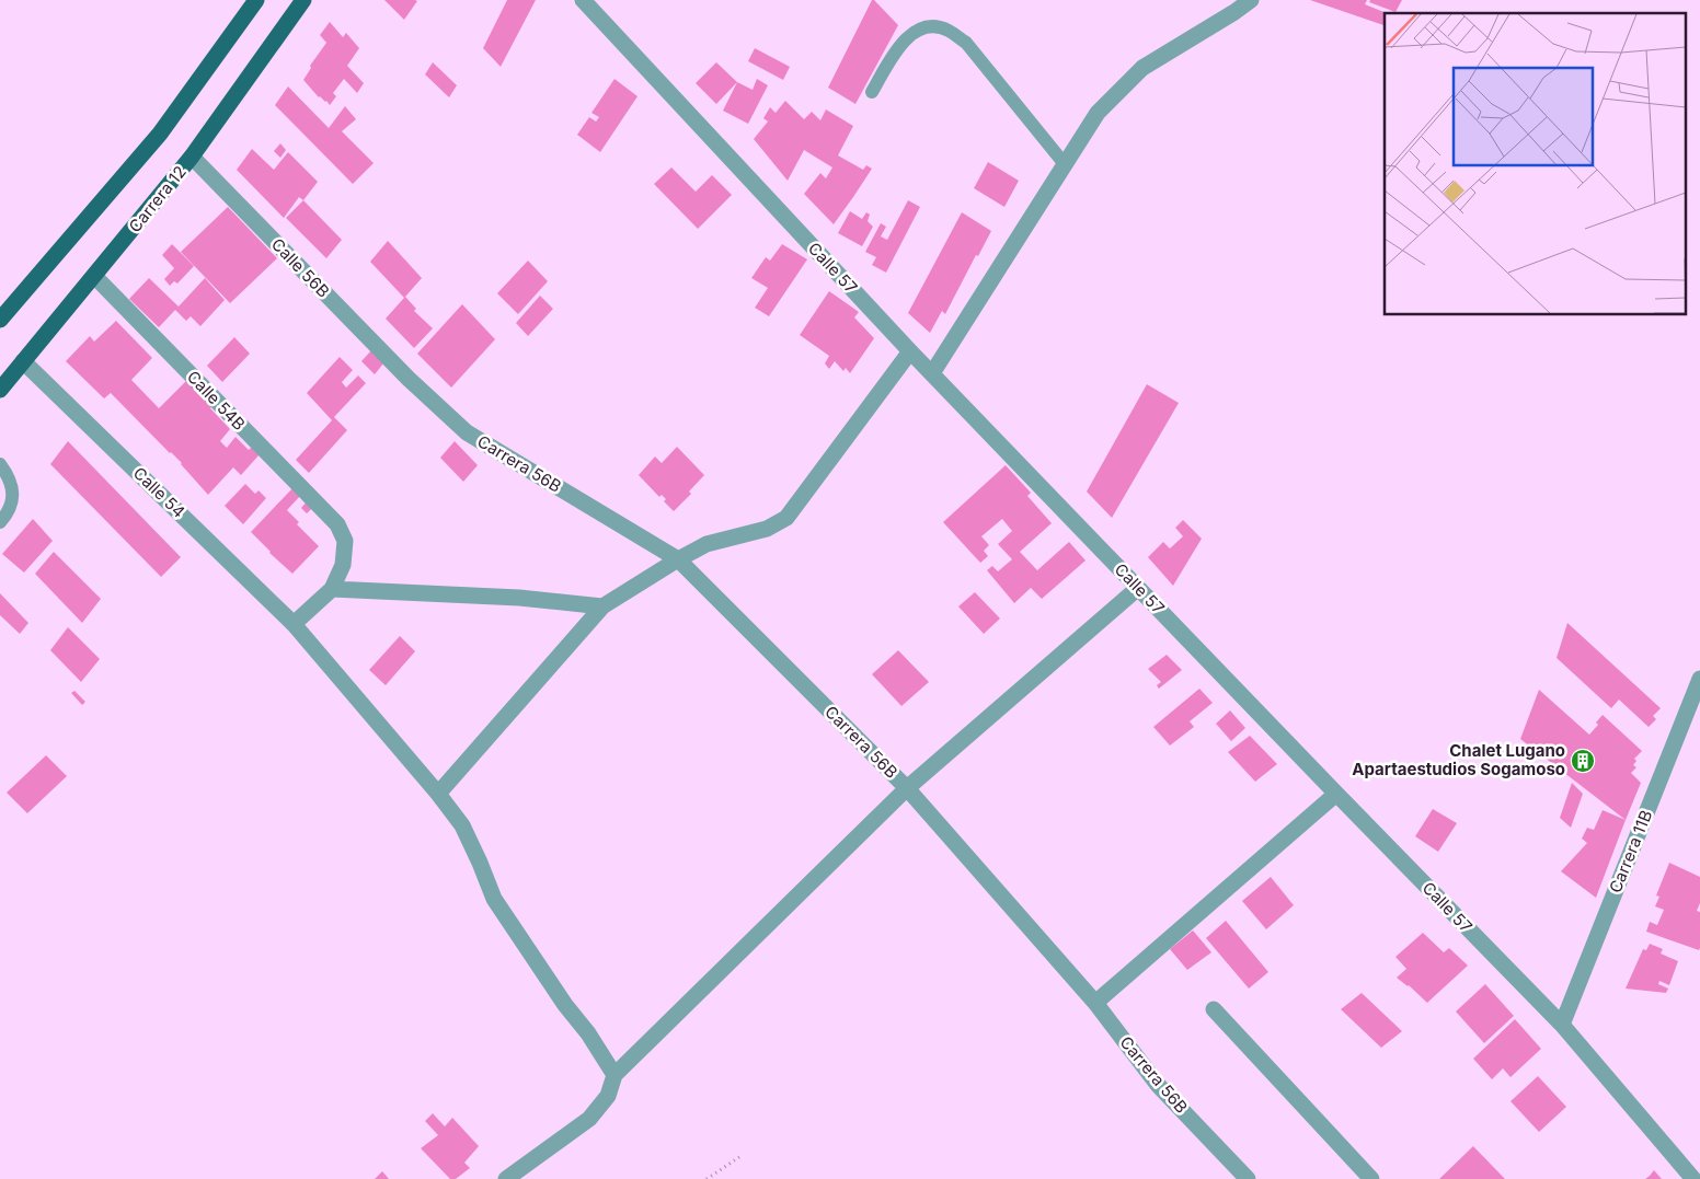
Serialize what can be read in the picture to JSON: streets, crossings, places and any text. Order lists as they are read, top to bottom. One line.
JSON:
{"streets":{"main road":["Carrera 12"],"street":["Calle 56B","Calle 57","Calle 54B","Carrera 56B","Calle 54","Carrera 11B"]},"crossings":[["Carrera 12","Calle 56B"],["Carrera 12","Calle 54B"],["Carrera 12","Calle 54"],["Calle 56B","Carrera 56B"],["Calle 57","Carrera 11B"]],"places":{"building":["Chalet Lugano Apartaestudios Sogamoso"]}}
